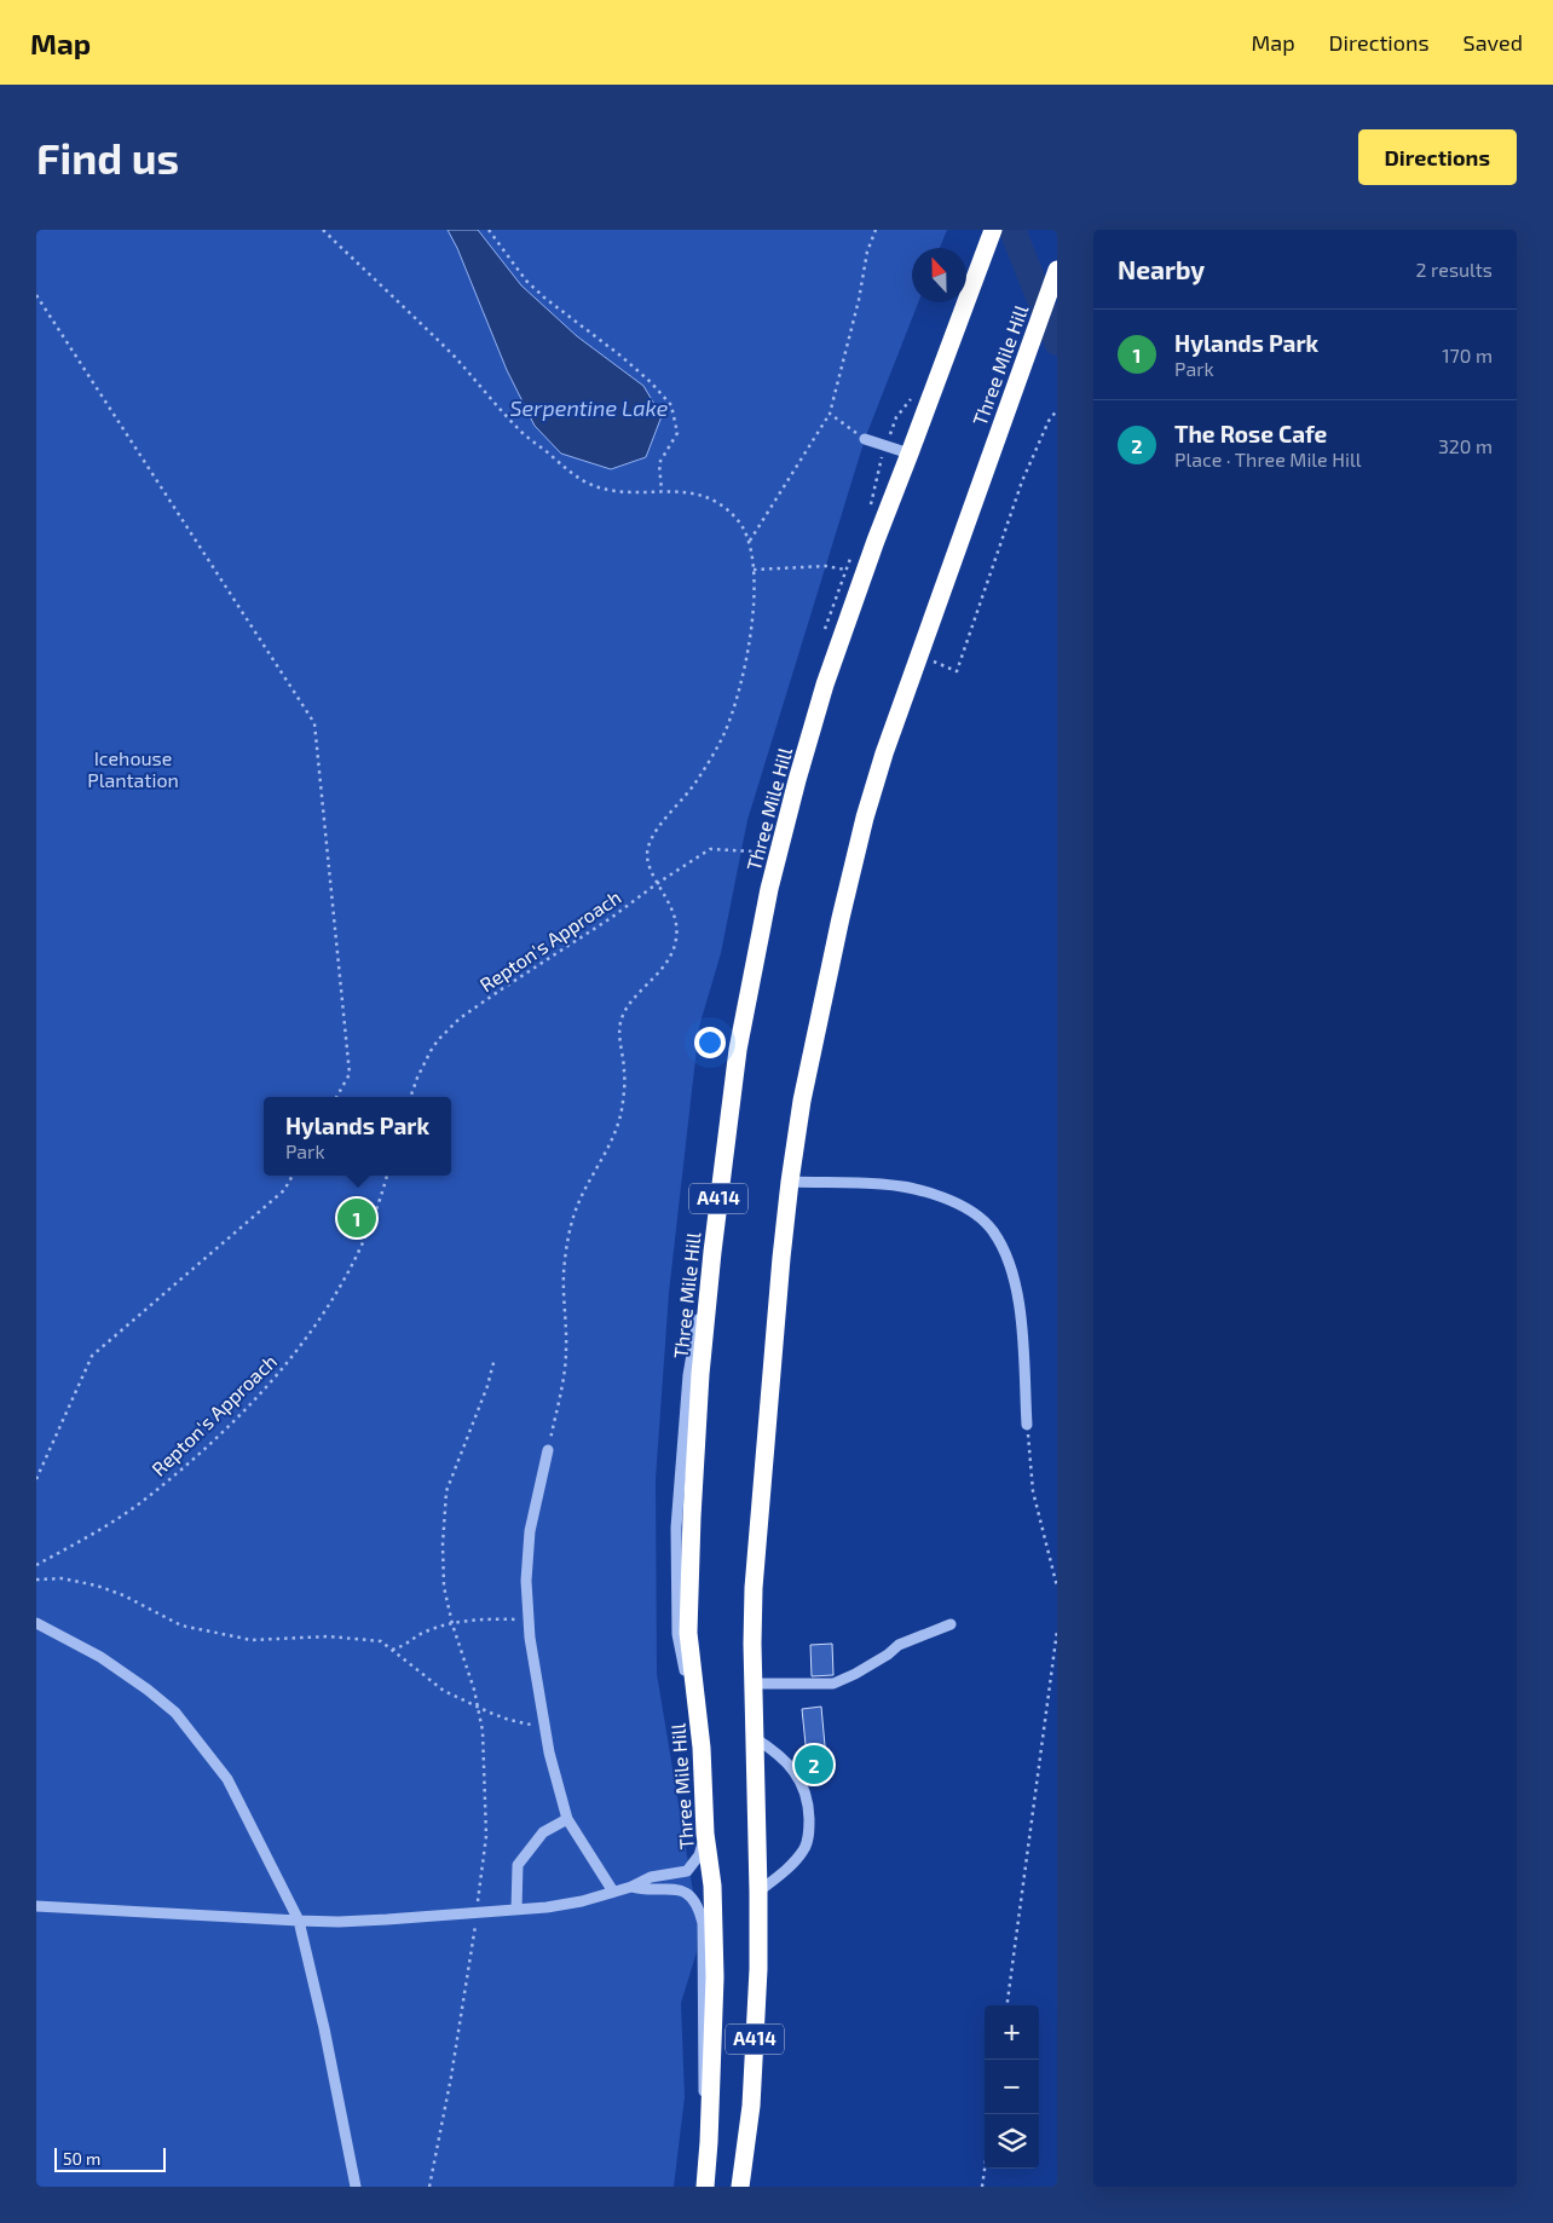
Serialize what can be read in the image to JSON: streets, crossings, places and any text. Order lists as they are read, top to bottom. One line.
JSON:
{"streets":{"highway":["Three Mile Hill","A414"],"path":["Repton's Approach"]},"water":["Serpentine Lake"],"parks":["Icehouse Plantation"],"scale_bar":"50 m","north":"top","page":{"header":"Map","nav":["Map","Directions","Saved"],"buttons":"Directions","title":"Find us","heading":["Nearby","2 results"],"list":[{"mark":"1","name":"Hylands Park","note":"Park","value":"170 m"},{"mark":"2","name":"The Rose Cafe","note":"Place · Three Mile Hill","value":"320 m"}],"popup":["Hylands Park","Park"],"pins":["1","2"],"map_buttons":["+","−"],"scale":"50 m"}}
